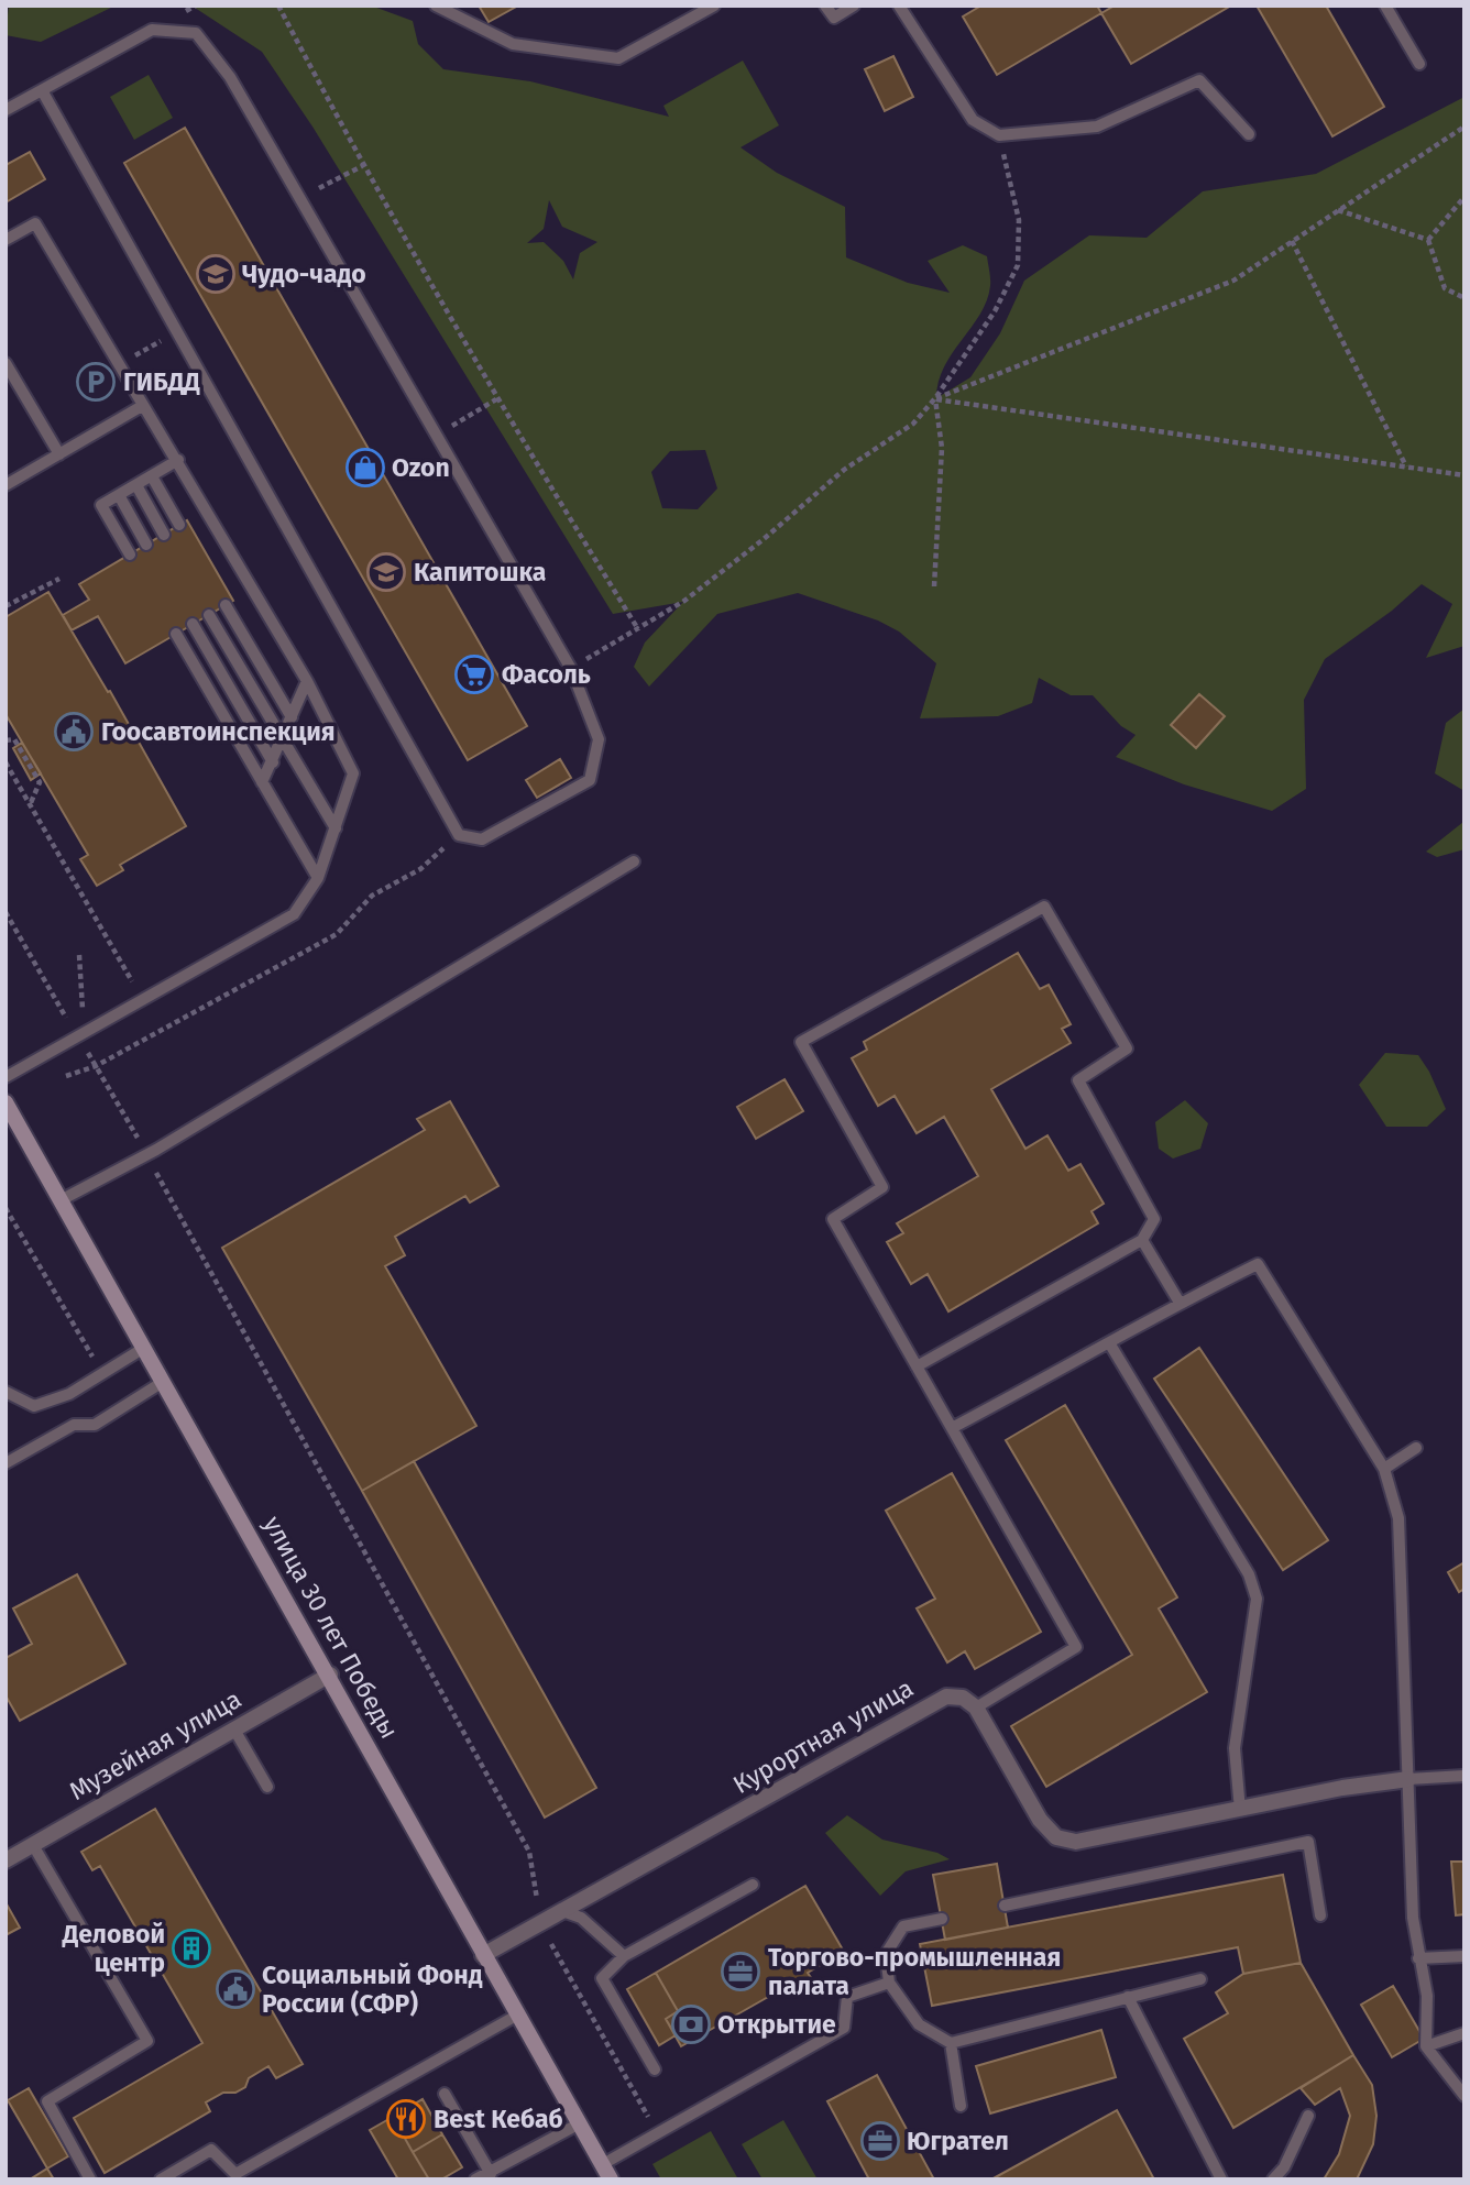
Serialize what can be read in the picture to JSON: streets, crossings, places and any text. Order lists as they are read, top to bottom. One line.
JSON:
{"streets":{"main road":["улица 30 лет Победы"],"street":["Курортная улица","Музейная улица"]},"crossings":[["улица 30 лет Победы","Курортная улица"],["улица 30 лет Победы","Музейная улица"]],"places":{"school or university":["Чудо-чадо","Капитошка"],"parking":["ГИБДД"],"shop":["Ozon"],"supermarket":["Фасоль"],"public building":["Гоосавтоинспекция","Социальный Фонд России (СФР)"],"building":["Деловой центр"],"office":["Торгово-промышленная палата","Югрател"],"bank":["Открытие"],"restaurant":["Best Кебаб"]}}
